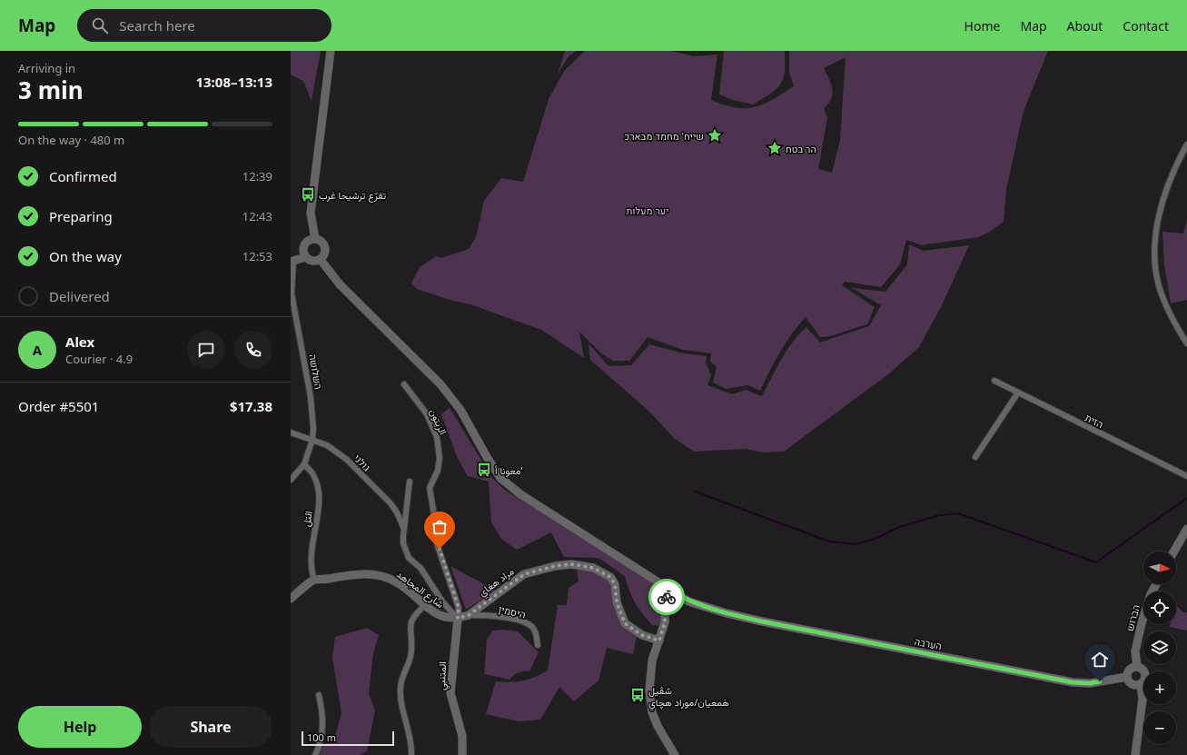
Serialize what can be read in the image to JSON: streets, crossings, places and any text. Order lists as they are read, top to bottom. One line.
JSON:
{"streets":{"main road":["مراد هغاي","شارع المجاهد","הברוש","הערבה","المتنبي"],"street":["השלושה","הזית","الزيتون","גולני","التل","היסמין"]},"crossings":[["השלושה","גולני"],["השלושה","التل"],["الزيتون","مراد هغاي"],["الزيتون","شارع المجاهد"],["الزيتون","المتنبي"],["التل","شارع المجاهد"],["مراد هغاي","شارع المجاهد"],["مراد هغاي","היסמין"],["مراد هغاي","المتنبي"],["شارع المجاهد","المتنبي"],["הברוש","הערבה"]],"parks":["יער מעלות"],"places":{"place":["שייח' מחמד מבארכ","הר בטח"],"bus stop":["تفرّع ترشيحا غرب","معونا أ‘","شڤيل هَمعيان/موراد هچاي"]},"scale_bar":"100 m","north":"right","page":{"header":"Map","search":"Search here","nav":["Home","Map","About","Contact"],"heading":["3 min","Arriving in","13:08–13:13"],"panel":["Alex","Courier · 4.9","Order #5501","$17.38"],"bar":"On the way · 480 m","list":[["Confirmed","12:39"],["Preparing","12:43"],["On the way","12:53"],"Delivered"],"round":"A","map_buttons":["+","−"],"buttons":["Help","Share"],"scale":"100 m"}}
